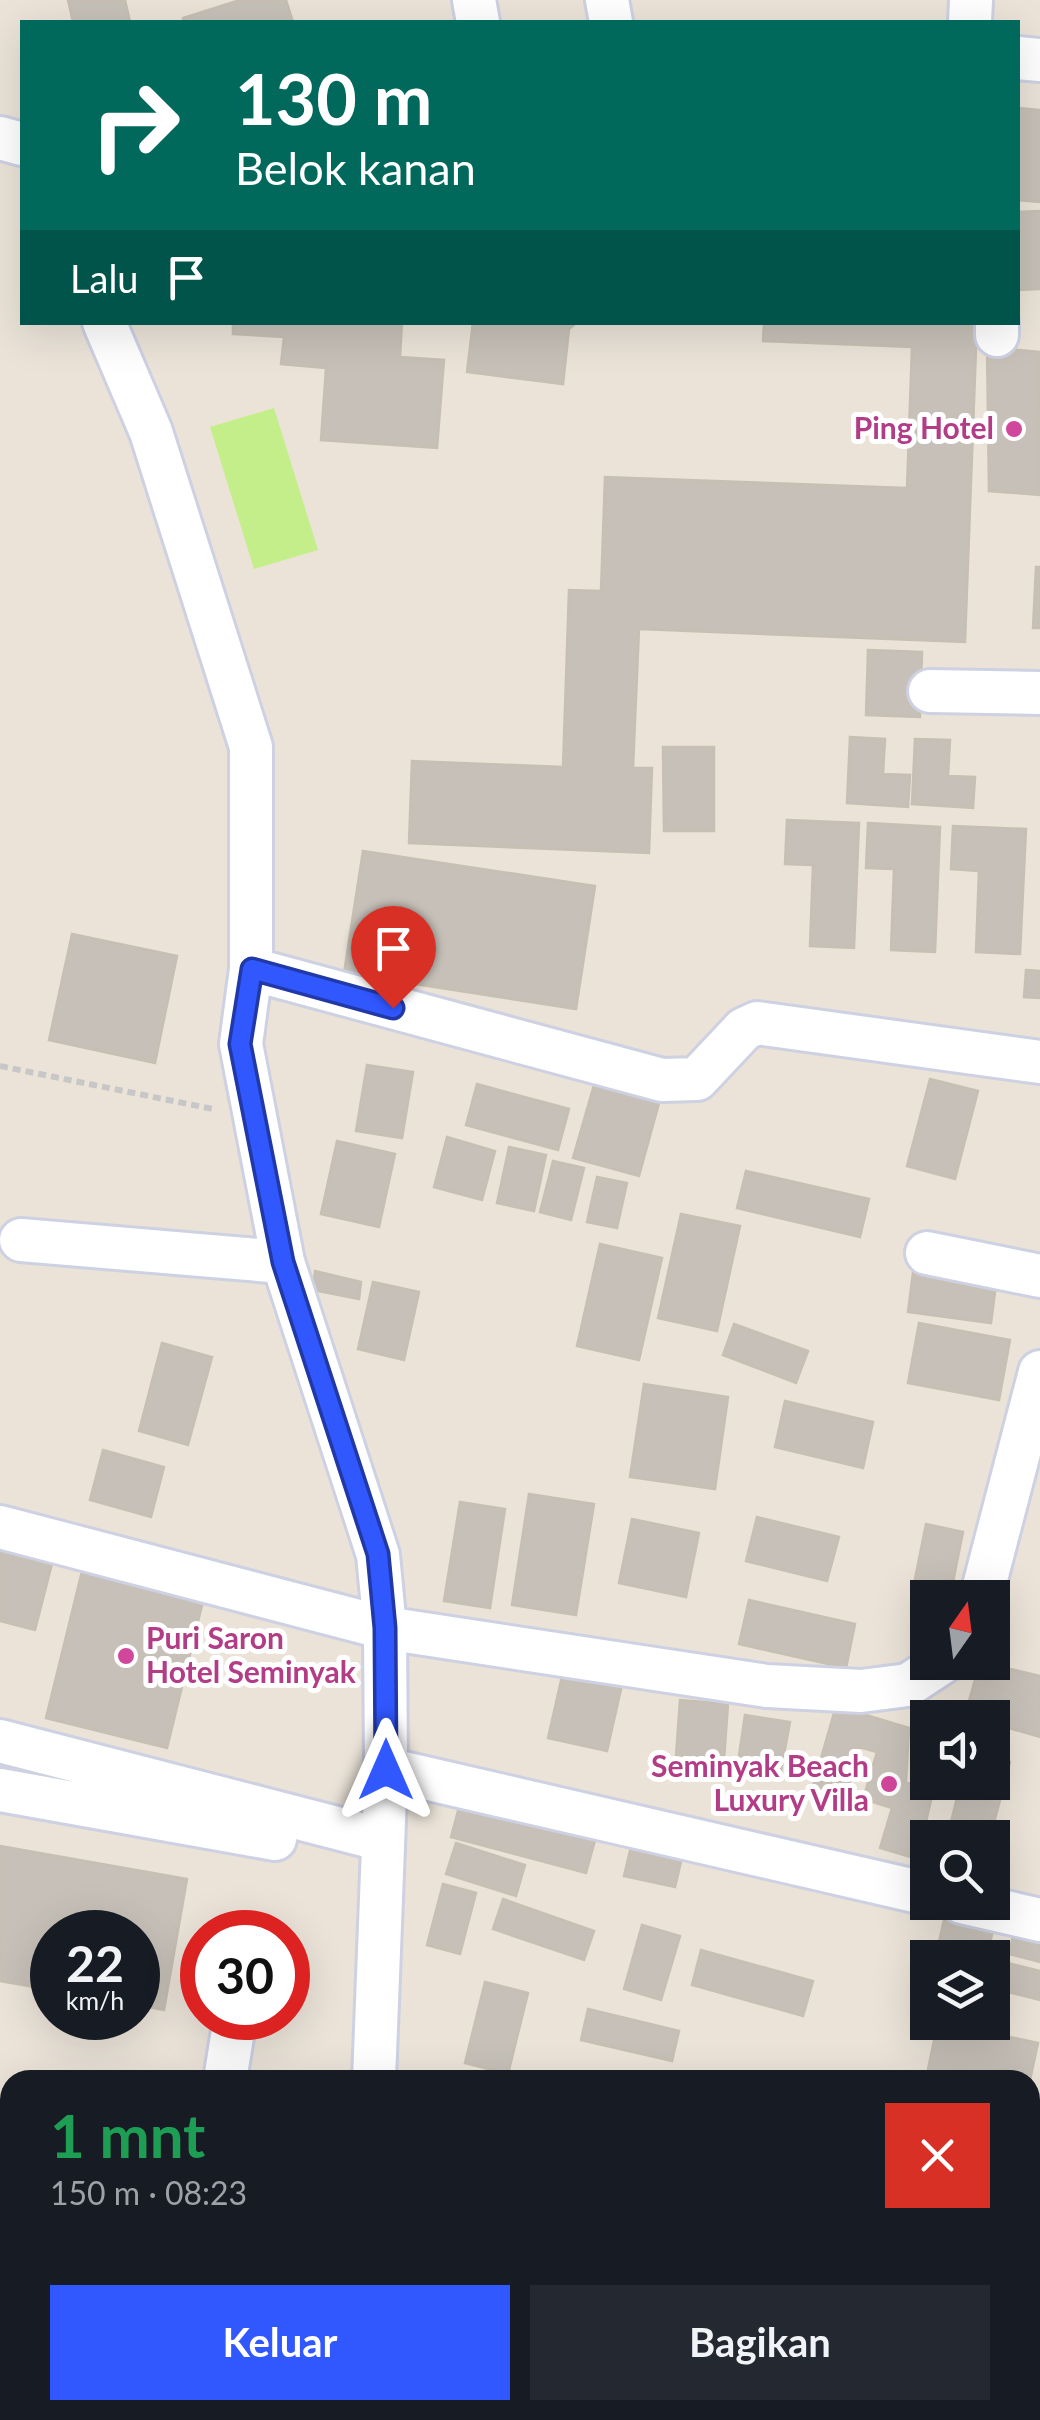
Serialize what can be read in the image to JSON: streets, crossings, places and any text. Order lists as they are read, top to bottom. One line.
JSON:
{"places":["Ping Hotel","Puri Saron Hotel Seminyak","Seminyak Beach Luxury Villa"],"north":"top","page":{"turn":["130 m","Belok kanan"],"then":"Lalu","speed":"22 km/h","limit":"30","heading":["1 mnt","150 m · 08:23"],"buttons":["Keluar","Bagikan"]}}
